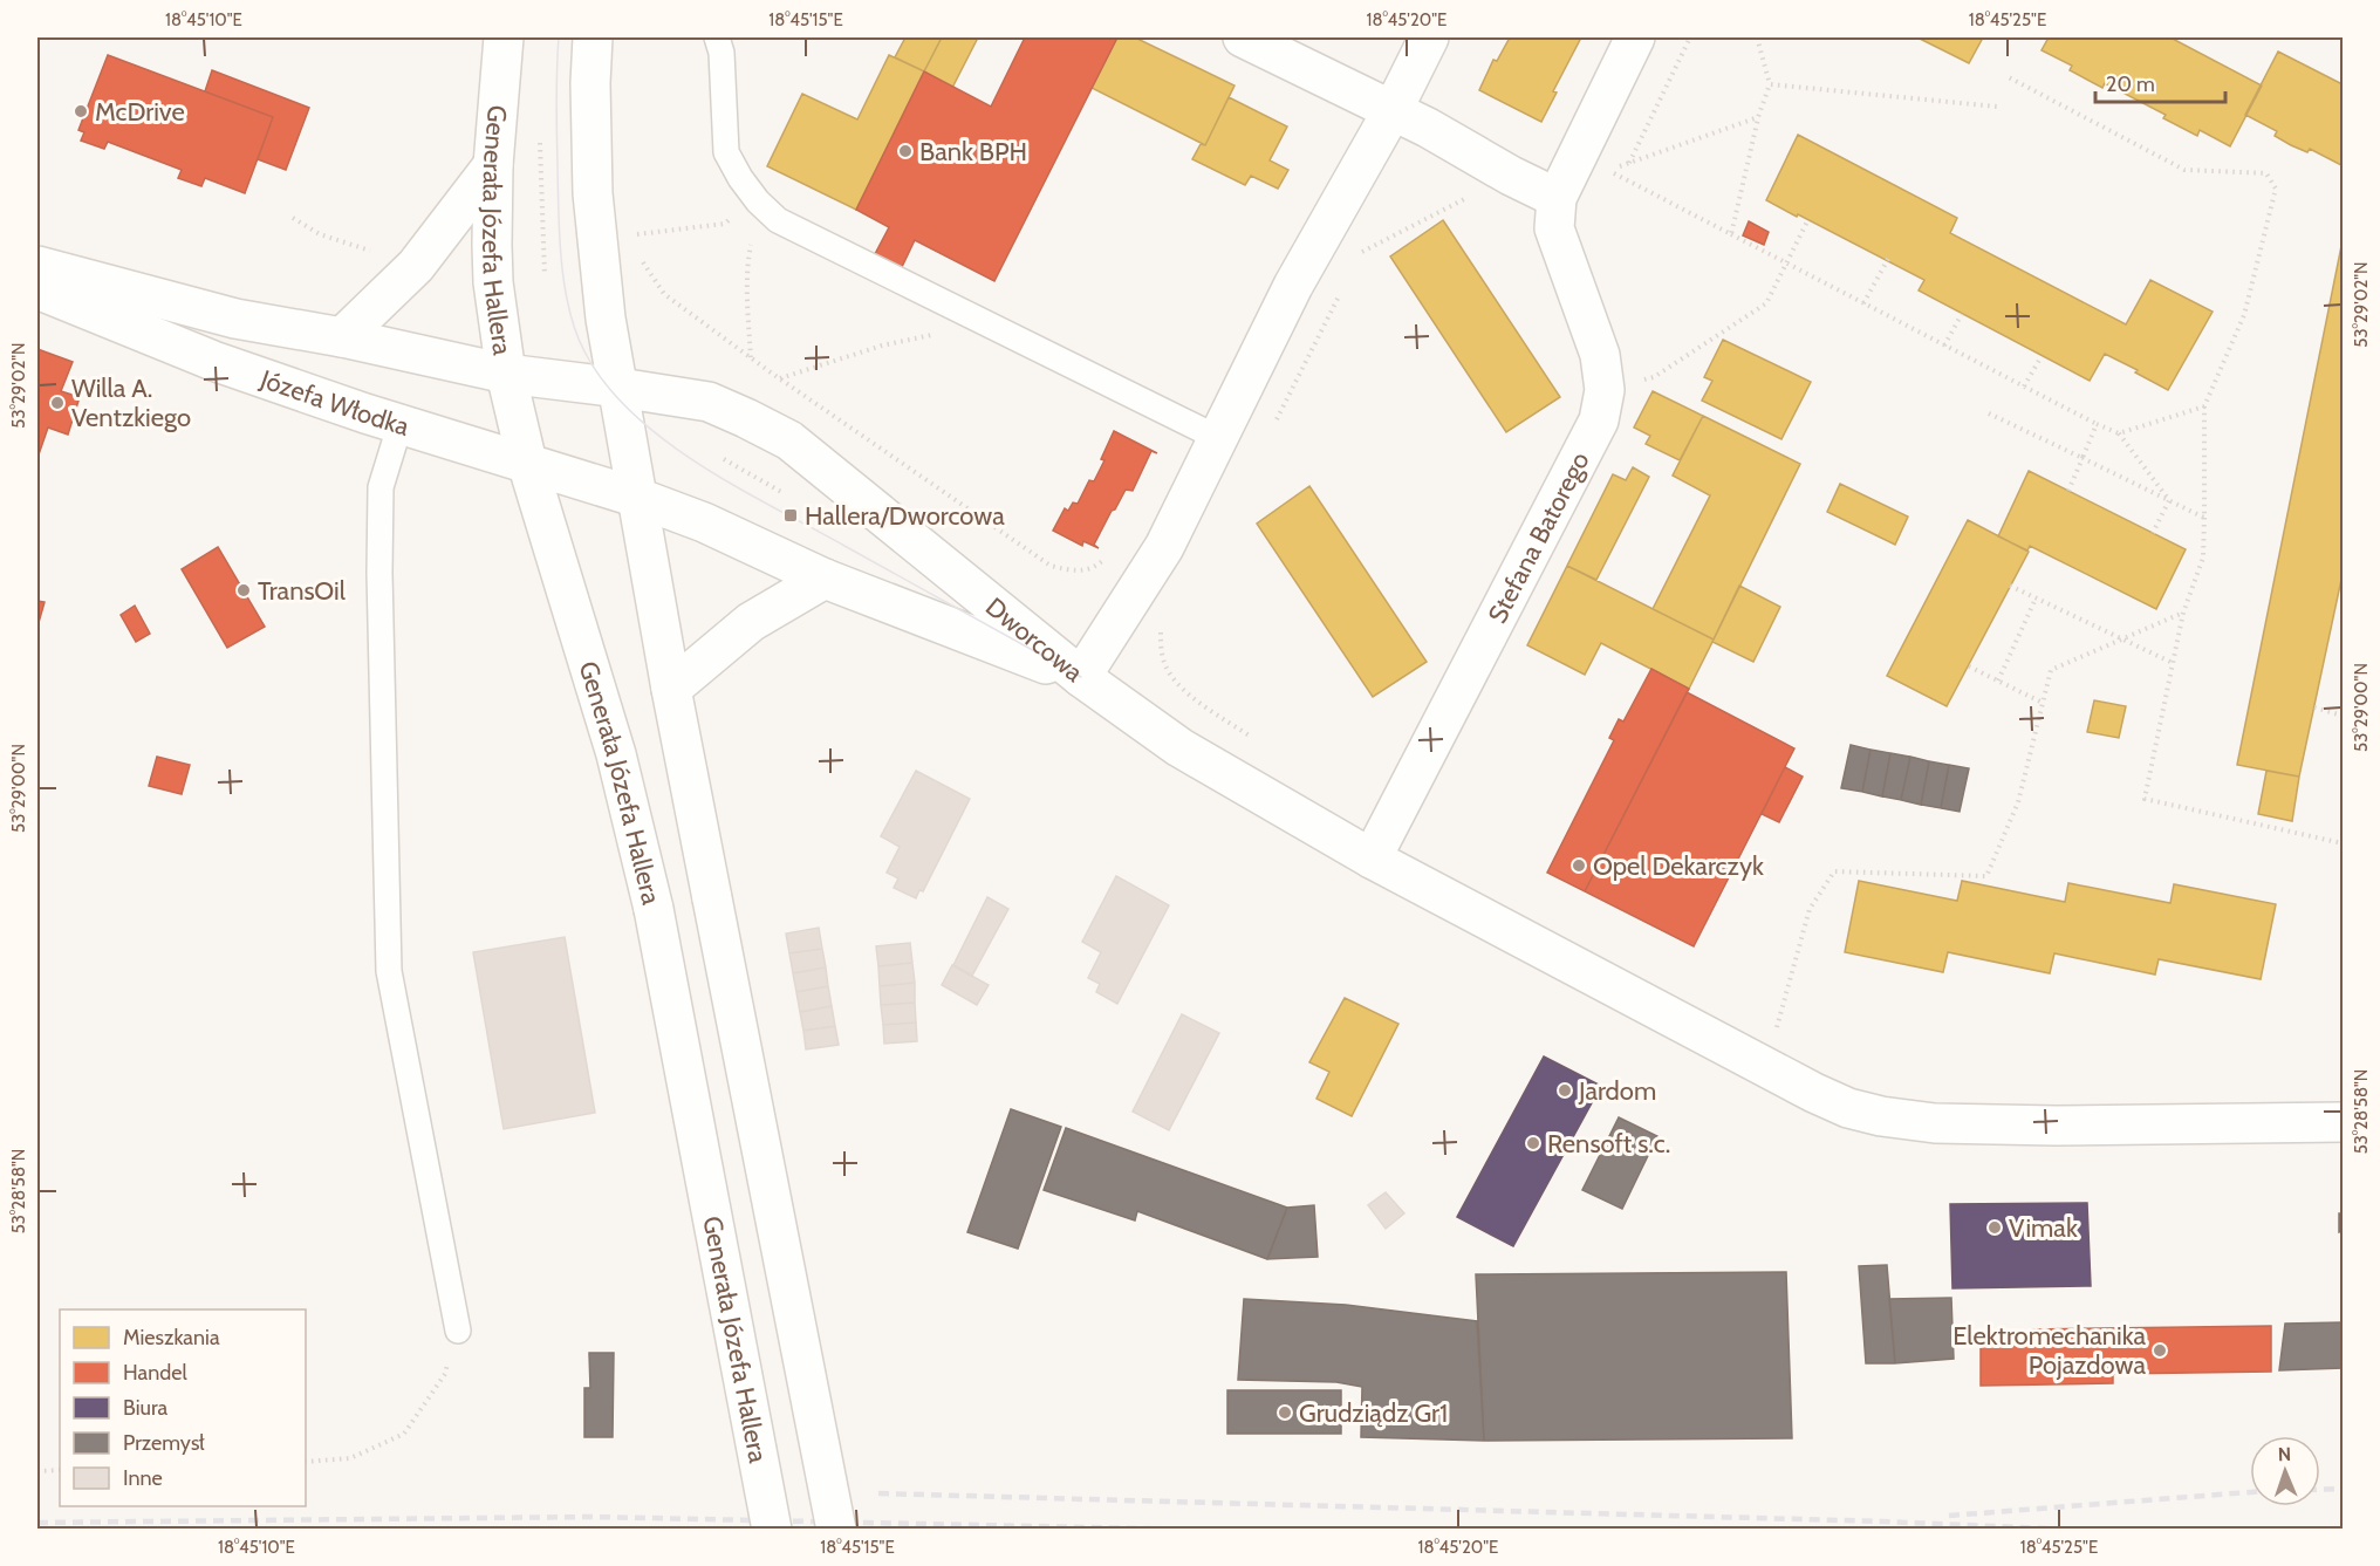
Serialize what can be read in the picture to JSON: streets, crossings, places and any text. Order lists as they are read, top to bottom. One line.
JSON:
{"streets":{"street":["Generała Józefa Hallera","Józefa Włodka","Stefana Batorego","Dworcowa"]},"crossings":[["Generała Józefa Hallera","Józefa Włodka"],["Józefa Włodka","Dworcowa"]],"places":{"other":["McDrive","Bank BPH","Willa A. Ventzkiego","TransOil","Opel Dekarczyk","Jardom","Rensoft s.c.","Vimak","Elektromechanika Pojazdowa","Grudziądz Gr1"],"transit":["Hallera/Dworcowa"]},"legend":["Mieszkania","Handel","Biura","Przemysł","Inne"],"scale_bar":"20 m","north":"top","coordinates":["18°45'10\"E","18°45'15\"E","18°45'20\"E","18°45'25\"E","53°29'02\"N","53°29'00\"N","53°28'58\"N"]}
